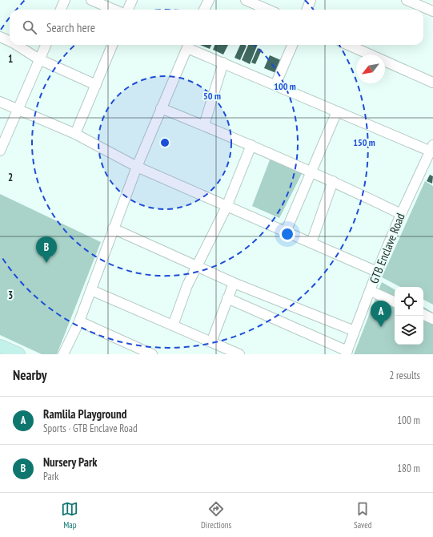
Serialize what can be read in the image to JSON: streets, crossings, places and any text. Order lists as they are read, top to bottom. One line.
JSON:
{"streets":{"street":["GTB Enclave Road"]},"north":"bottom left","page":{"search":"Search here","pins":["B","A"],"heading":["Nearby","2 results"],"list":[{"mark":"A","name":"Ramlila Playground","note":"Sports · GTB Enclave Road","value":"100 m"},{"mark":"B","name":"Nursery Park","note":"Park","value":"180 m"}],"nav":["Map","Directions","Saved"]},"grid":{"rows":["1","2","3"]},"rings":["100 m","50 m","150 m"]}
